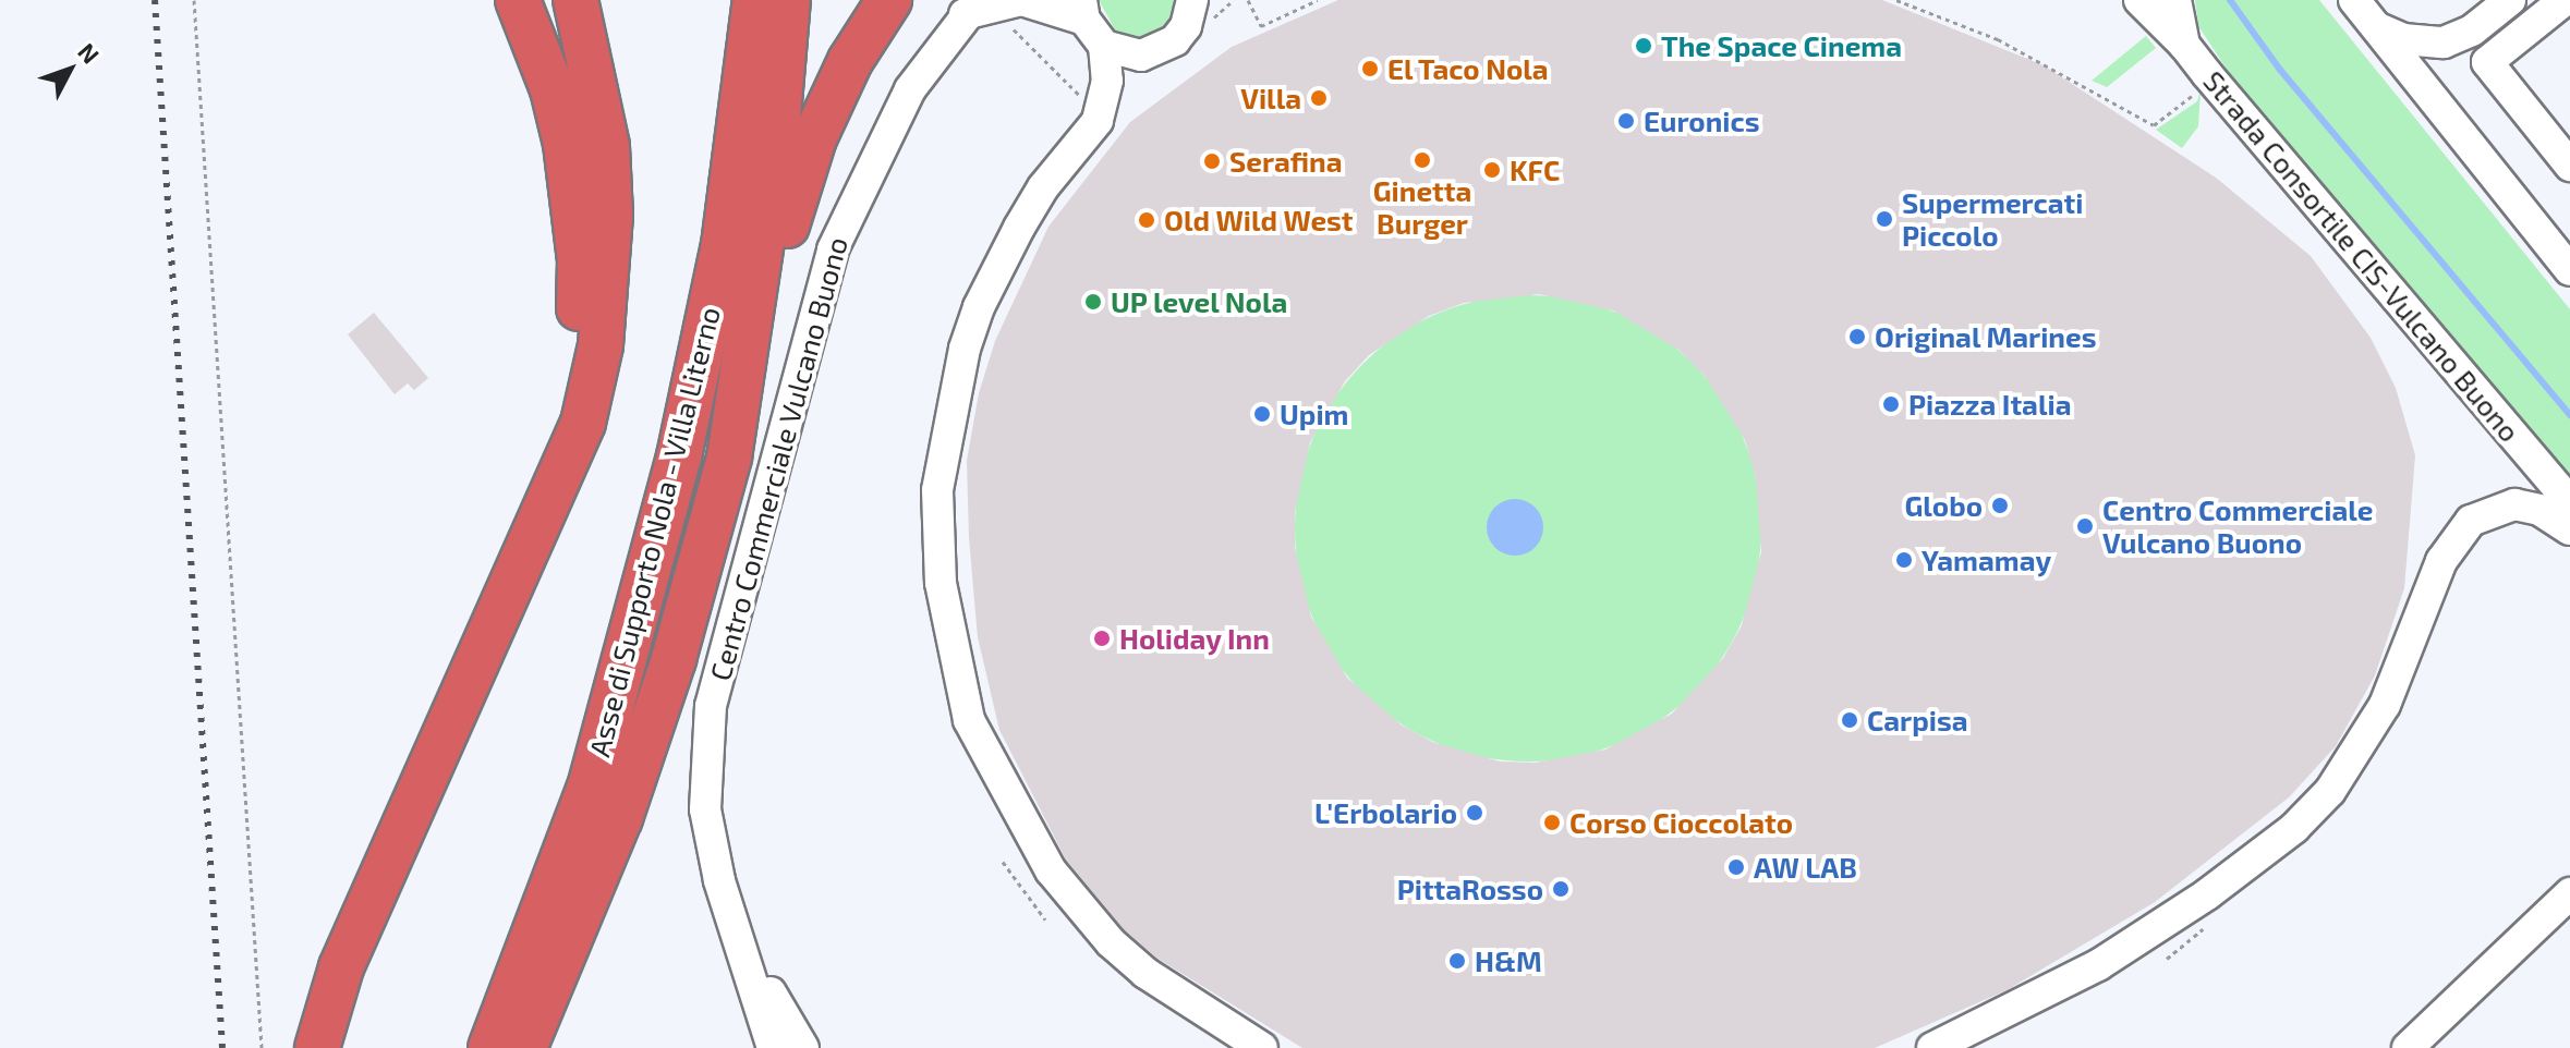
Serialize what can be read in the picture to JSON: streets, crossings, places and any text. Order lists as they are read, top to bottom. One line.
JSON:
{"streets":{"highway":["Asse di Supporto Nola - Villa Literno"],"street":["Strada Consortile CIS-Vulcano Buono","Centro Commerciale Vulcano Buono"]},"places":["The Space Cinema","El Taco Nola","Villa","Euronics","Ginetta Burger","Serafina","KFC","Supermercati Piccolo","Old Wild West","UP level Nola","Original Marines","Piazza Italia","Upim","Globo","Centro Commerciale Vulcano Buono","Yamamay","Holiday Inn","Carpisa","L'Erbolario","Corso Cioccolato","AW LAB","PittaRosso","H&M"],"north":"top right"}
